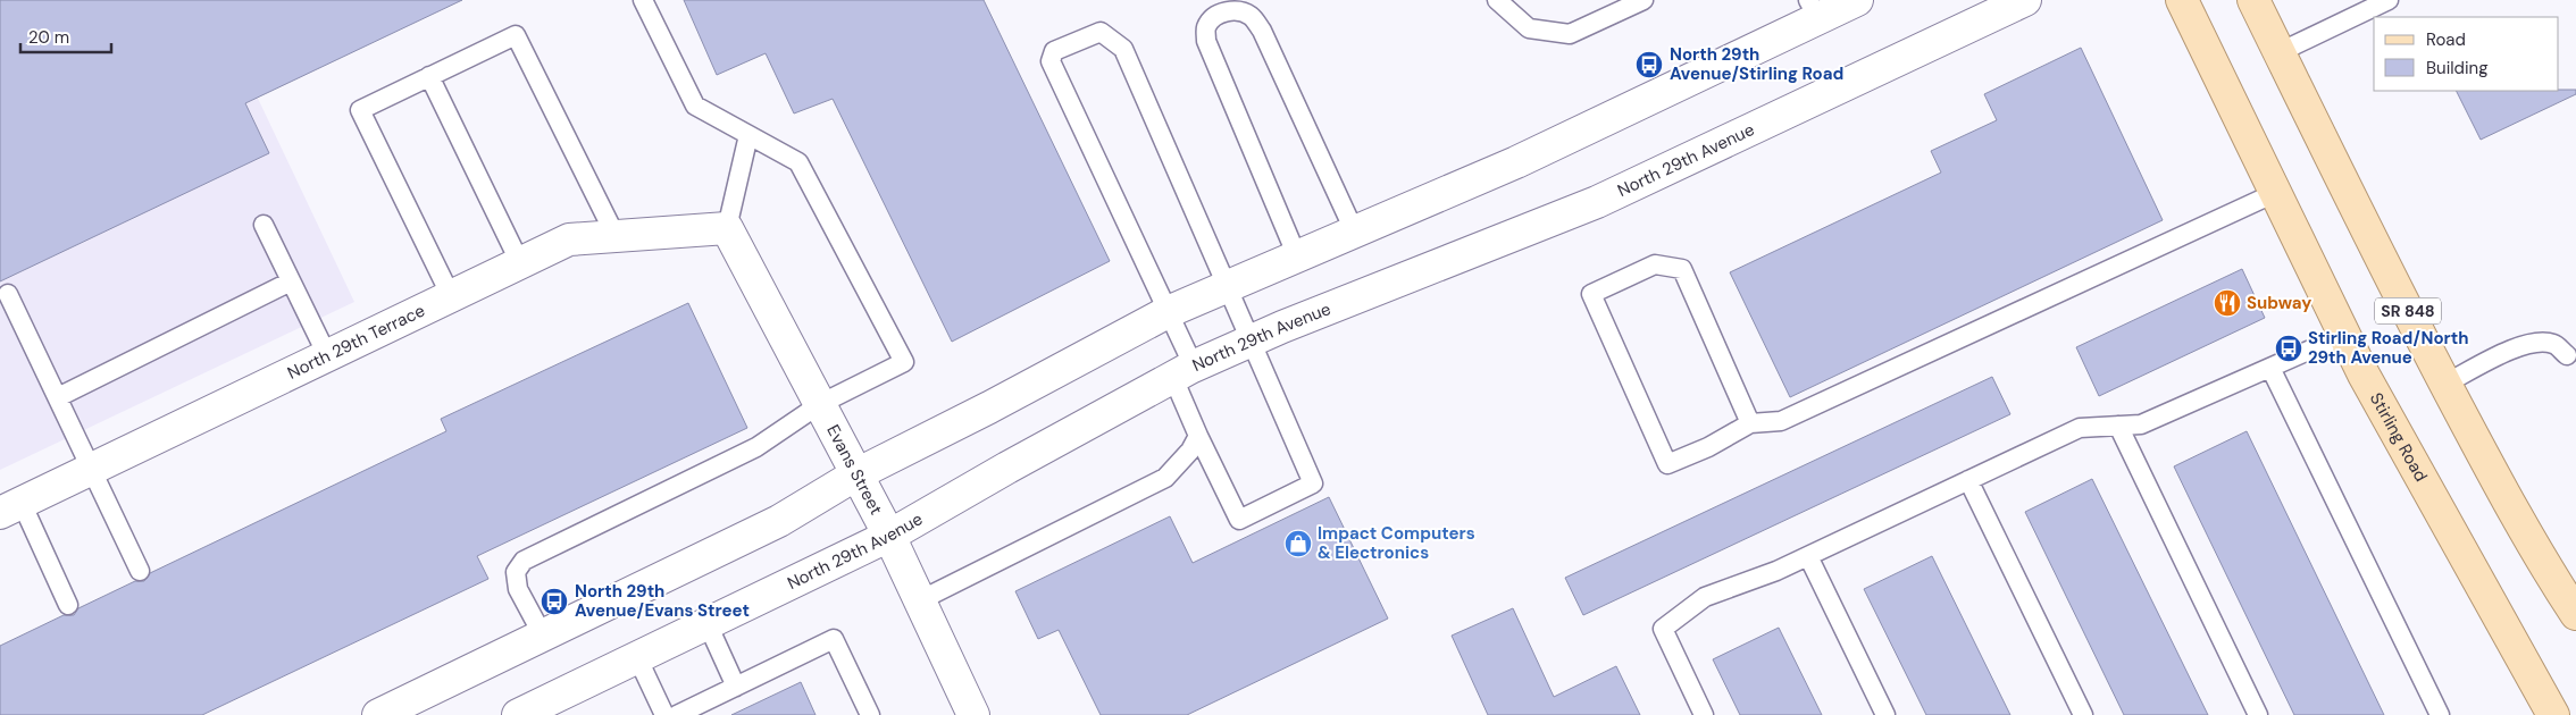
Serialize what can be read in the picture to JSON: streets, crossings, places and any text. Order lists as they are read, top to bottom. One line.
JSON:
{"streets":{"main road":["SR 848","Stirling Road"],"street":["North 29th Avenue","North 29th Terrace","Evans Street"]},"crossings":[["North 29th Avenue","Evans Street"],["North 29th Terrace","Evans Street"]],"places":{"bus stop":["North 29th Avenue/Stirling Road","Stirling Road/North 29th Avenue","North 29th Avenue/Evans Street"],"restaurant":["Subway"],"shop":["Impact Computers & Electronics"]},"legend":["Road","Building"],"scale_bar":"20 m"}
